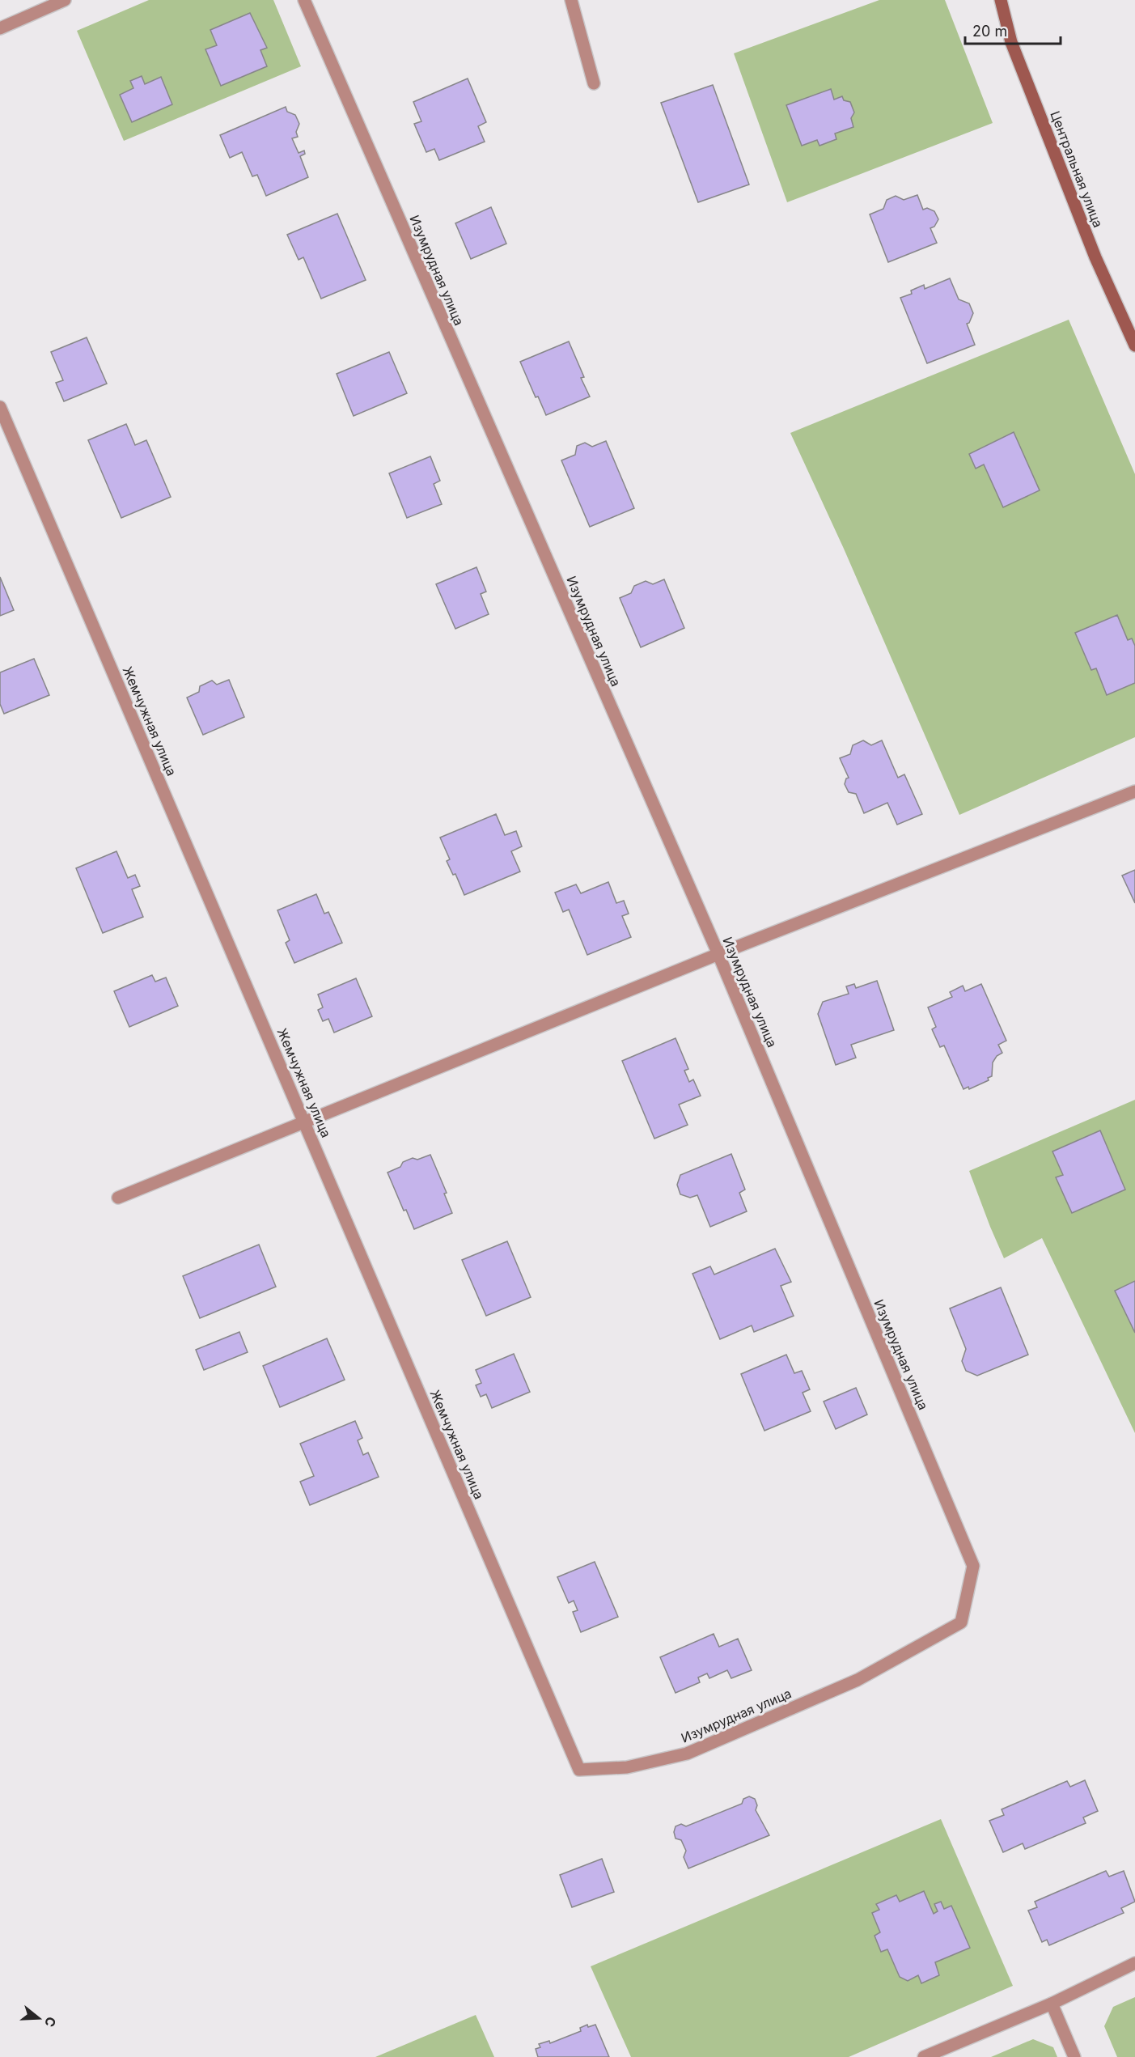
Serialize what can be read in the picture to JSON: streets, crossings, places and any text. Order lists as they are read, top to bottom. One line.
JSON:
{"streets":{"main road":["Центральная улица"],"street":["Изумрудная улица","Жемчужная улица"]},"crossings":[["Изумрудная улица","Жемчужная улица"]],"scale_bar":"20 m","north":"right"}
